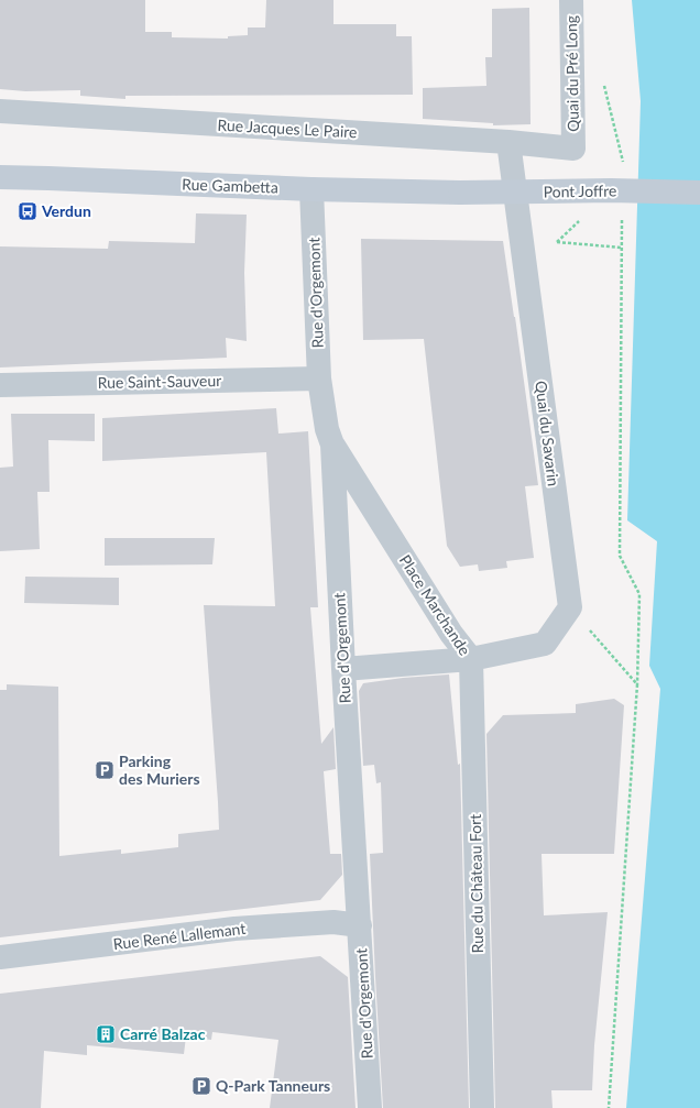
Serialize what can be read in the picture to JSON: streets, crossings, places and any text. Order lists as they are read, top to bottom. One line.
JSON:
{"streets":{"main road":["Rue Gambetta","Pont Joffre"],"street":["Quai du Pré Long","Rue Jacques Le Paire","Rue d'Orgemont","Rue Saint-Sauveur","Quai du Savarin","Place Marchande","Rue du Château Fort","Rue René Lallemant"]},"crossings":[["Quai du Pré Long","Rue Jacques Le Paire"],["Rue Jacques Le Paire","Quai du Savarin"],["Rue Gambetta","Pont Joffre"],["Rue Gambetta","Rue d'Orgemont"],["Rue d'Orgemont","Rue Saint-Sauveur"],["Rue d'Orgemont","Place Marchande"],["Rue d'Orgemont","Rue René Lallemant"],["Place Marchande","Rue du Château Fort"]],"places":{"bus stop":["Verdun"],"parking":["Parking des Muriers","Q-Park Tanneurs"],"building":["Carré Balzac"]}}
